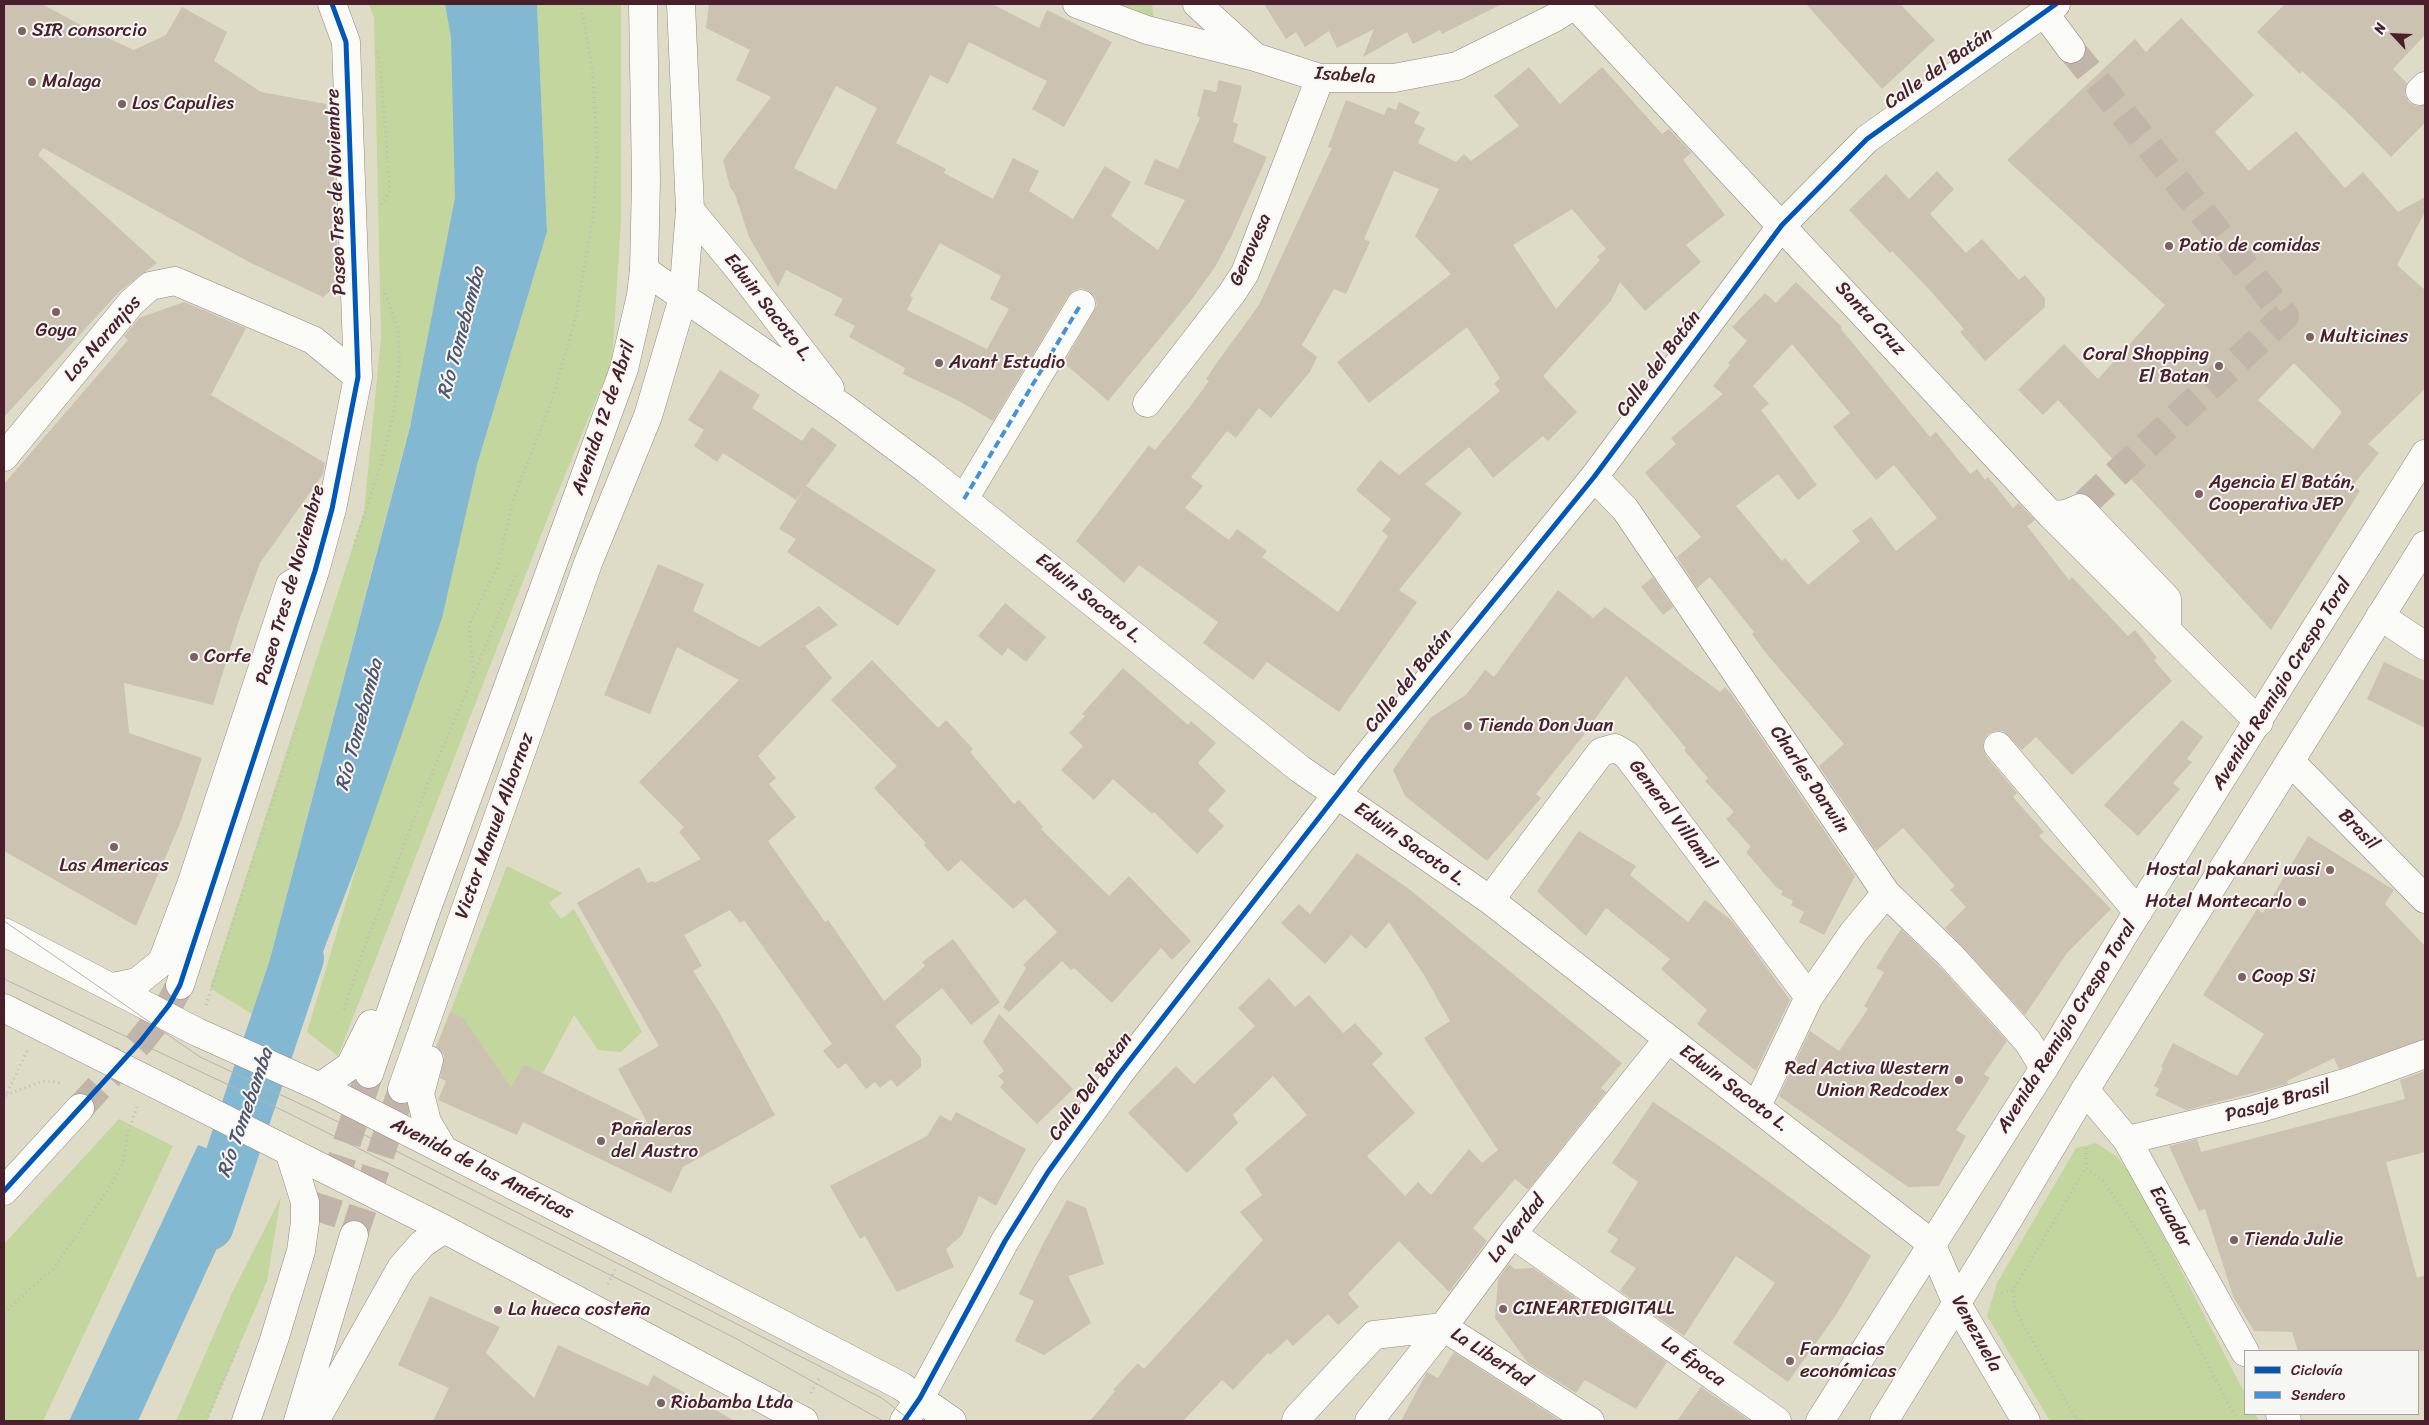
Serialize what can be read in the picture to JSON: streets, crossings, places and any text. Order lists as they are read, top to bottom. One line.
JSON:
{"streets":{"street":["Calle del Batán","Isabela","Paseo Tres de Noviembre","Genovesa","Edwin Sacoto L.","Santa Cruz","Los Naranjos","Avenida 12 de Abril","Avenida Remigio Crespo Toral","Charles Darwin","General Villamil","Victor Manuel Albornoz","Brasil","Calle Del Batan","Pasaje Brasil","Avenida de las Américas","Ecuador","La Verdad","Venezuela","La Libertad","La Época"]},"crossings":[["Calle del Batán","Edwin Sacoto L."],["Calle del Batán","Santa Cruz"],["Calle del Batán","Charles Darwin"],["Calle del Batán","Calle Del Batan"],["Isabela","Genovesa"],["Isabela","Santa Cruz"],["Paseo Tres de Noviembre","Los Naranjos"],["Paseo Tres de Noviembre","Avenida de las Américas"],["Edwin Sacoto L.","Avenida 12 de Abril"],["Edwin Sacoto L.","Avenida Remigio Crespo Toral"],["Edwin Sacoto L.","General Villamil"],["Edwin Sacoto L.","Calle Del Batan"],["Edwin Sacoto L.","La Verdad"],["Edwin Sacoto L.","Venezuela"],["Santa Cruz","Avenida Remigio Crespo Toral"],["Avenida 12 de Abril","Victor Manuel Albornoz"],["Avenida Remigio Crespo Toral","Charles Darwin"],["Avenida Remigio Crespo Toral","Venezuela"],["Calle Del Batan","Avenida de las Américas"],["Pasaje Brasil","Ecuador"],["La Verdad","La Libertad"],["La Verdad","La Época"]],"water":["Río Tomebamba"],"places":["SIR consorcio","Malaga","Los Capulies","Patio de comidas","Goya","Multicines","Avant Estudio","Coral Shopping El Batan","Agencia El Batán, Cooperativa JEP","Corfe","Tienda Don Juan","Las Americas","Hostal pakanari wasi","Hotel Montecarlo","Coop Si","Red Activa Western Union Redcodex","Pañaleras del Austro","Tienda Julie","CINEARTEDIGITALL","La hueca costeña","Farmacias económicas","Riobamba Ltda"],"legend":["Ciclovía","Sendero"],"north":"top left"}
